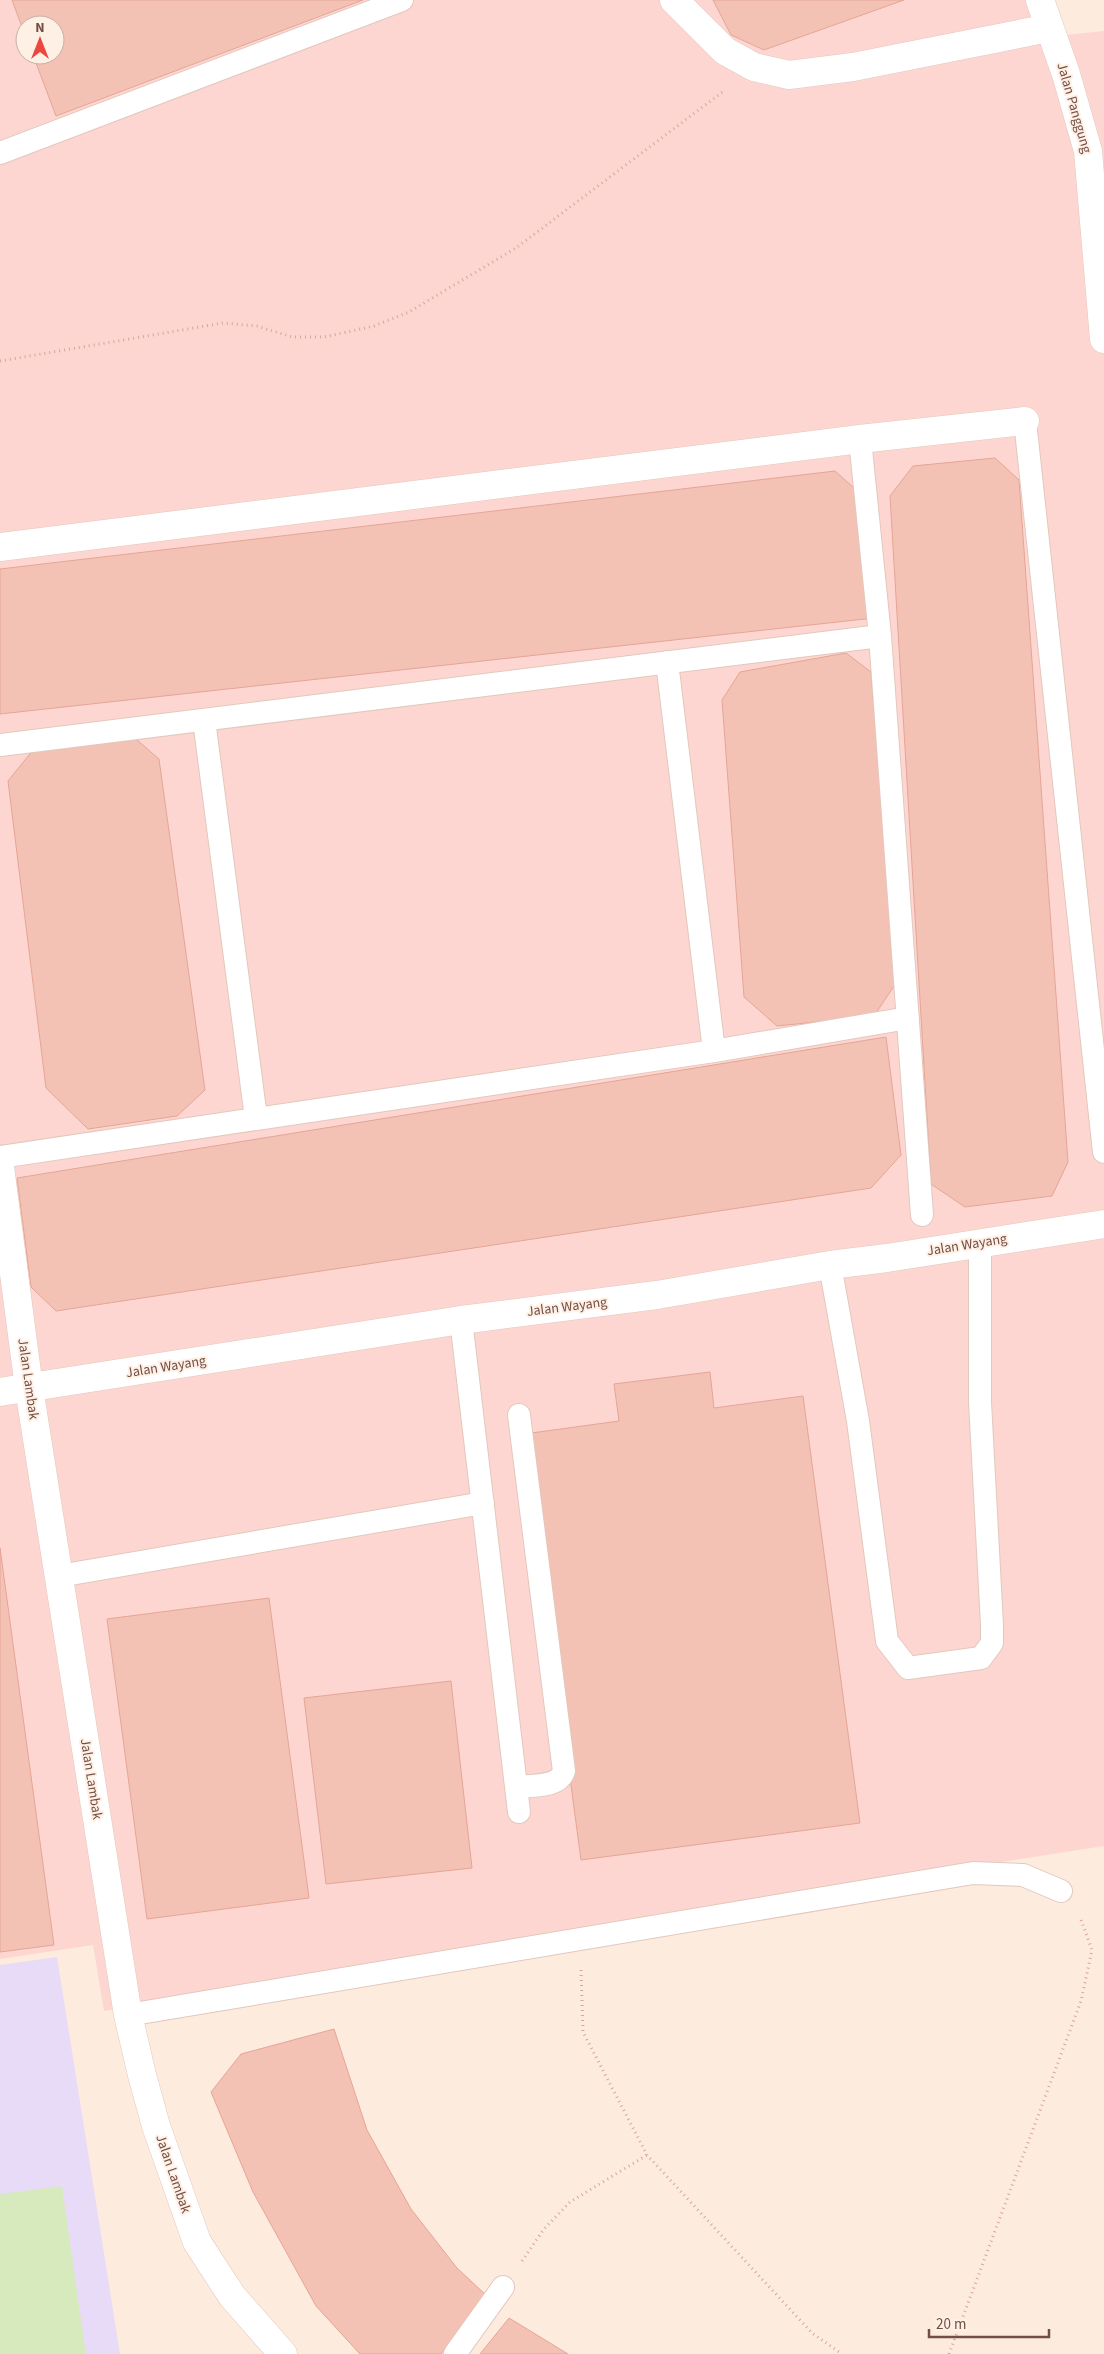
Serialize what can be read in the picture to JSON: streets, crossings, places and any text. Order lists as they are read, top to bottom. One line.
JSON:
{"streets":{"street":["Jalan Panggung","Jalan Wayang","Jalan Lambak"]},"crossings":[["Jalan Wayang","Jalan Lambak"]],"scale_bar":"20 m","north":"top"}
